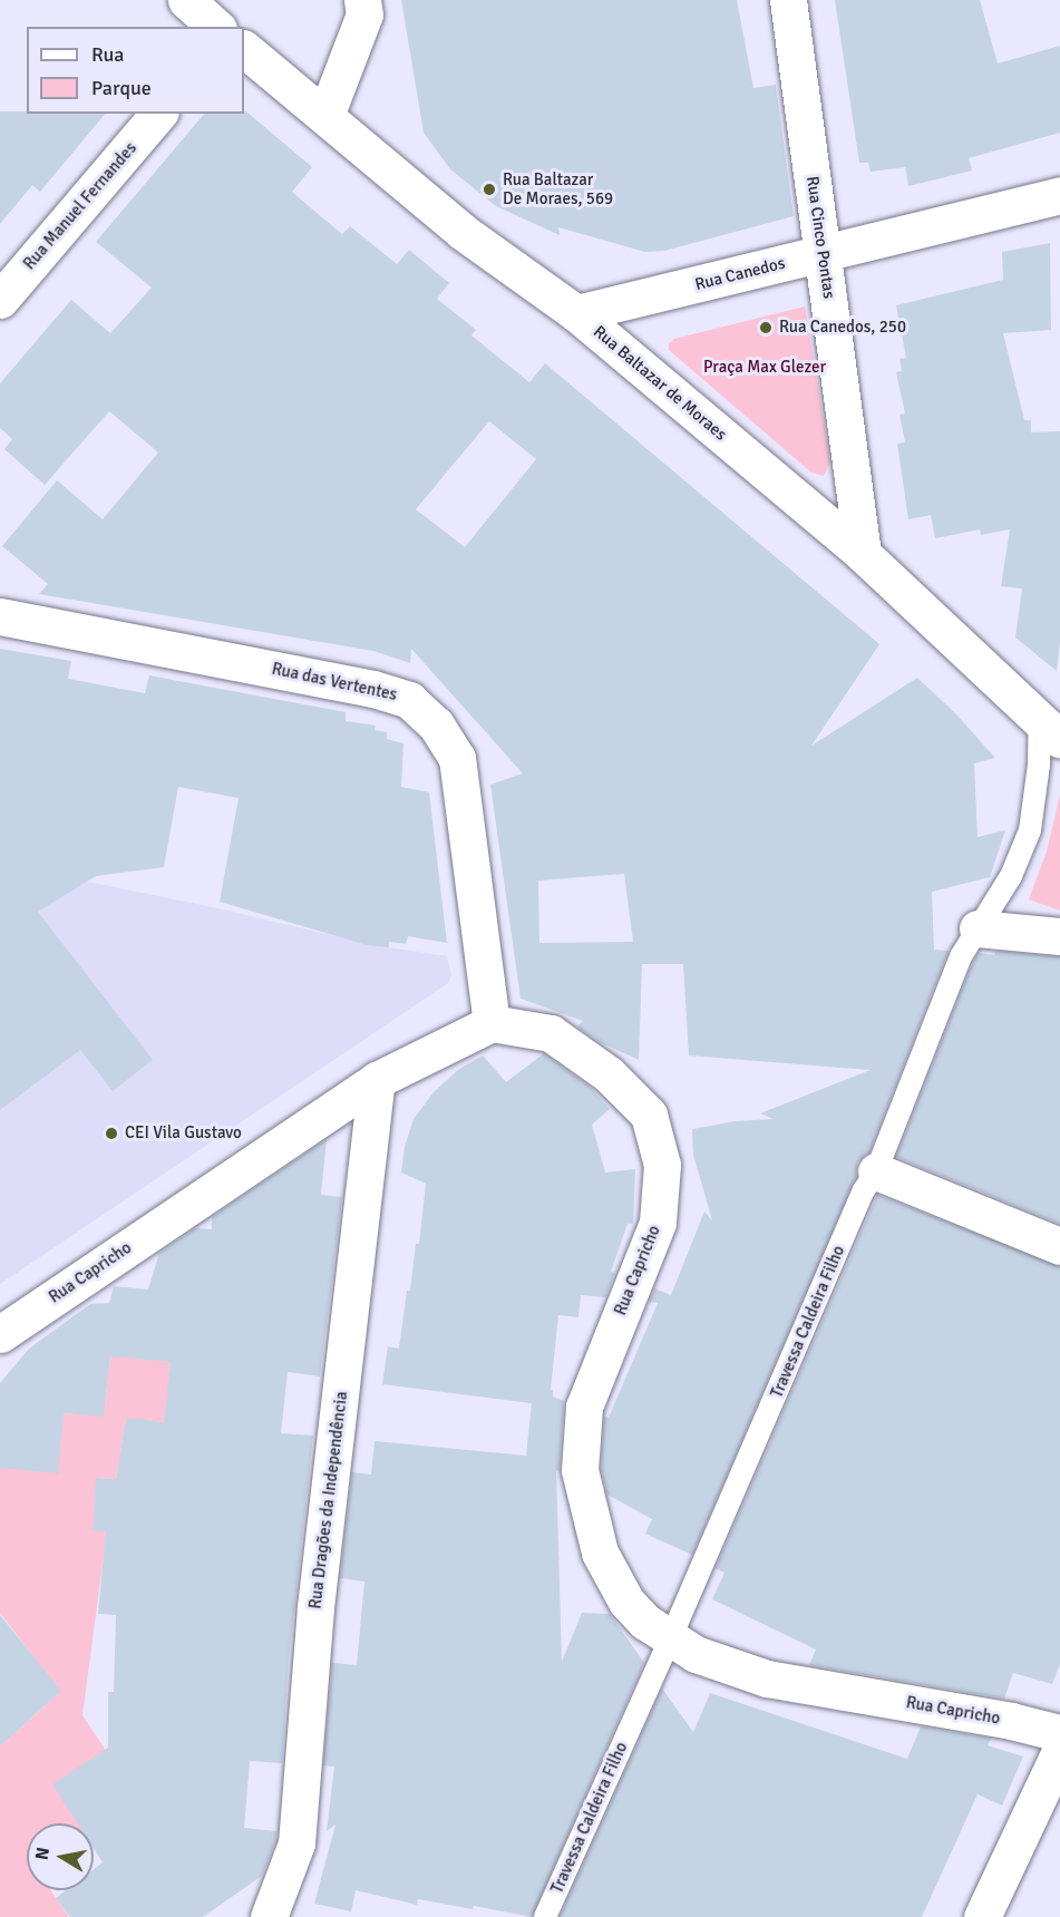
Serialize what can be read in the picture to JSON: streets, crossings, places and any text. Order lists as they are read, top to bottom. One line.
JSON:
{"streets":{"street":["Rua Manuel Fernandes","Rua Cinco Pontas","Rua Canedos","Rua Baltazar de Moraes","Rua das Vertentes","Rua Capricho","Rua Dragões da Independência"],"lane":["Travessa Caldeira Filho"]},"crossings":[["Rua Cinco Pontas","Rua Canedos"],["Rua Cinco Pontas","Rua Baltazar de Moraes"],["Rua Canedos","Rua Baltazar de Moraes"],["Rua Baltazar de Moraes","Travessa Caldeira Filho"],["Rua das Vertentes","Rua Capricho"],["Rua Capricho","Travessa Caldeira Filho"],["Rua Capricho","Rua Dragões da Independência"]],"parks":["Praça Max Glezer"],"places":["Rua Baltazar De Moraes, 569","Rua Canedos, 250","CEI Vila Gustavo"],"legend":["Rua","Parque"],"north":"left"}
